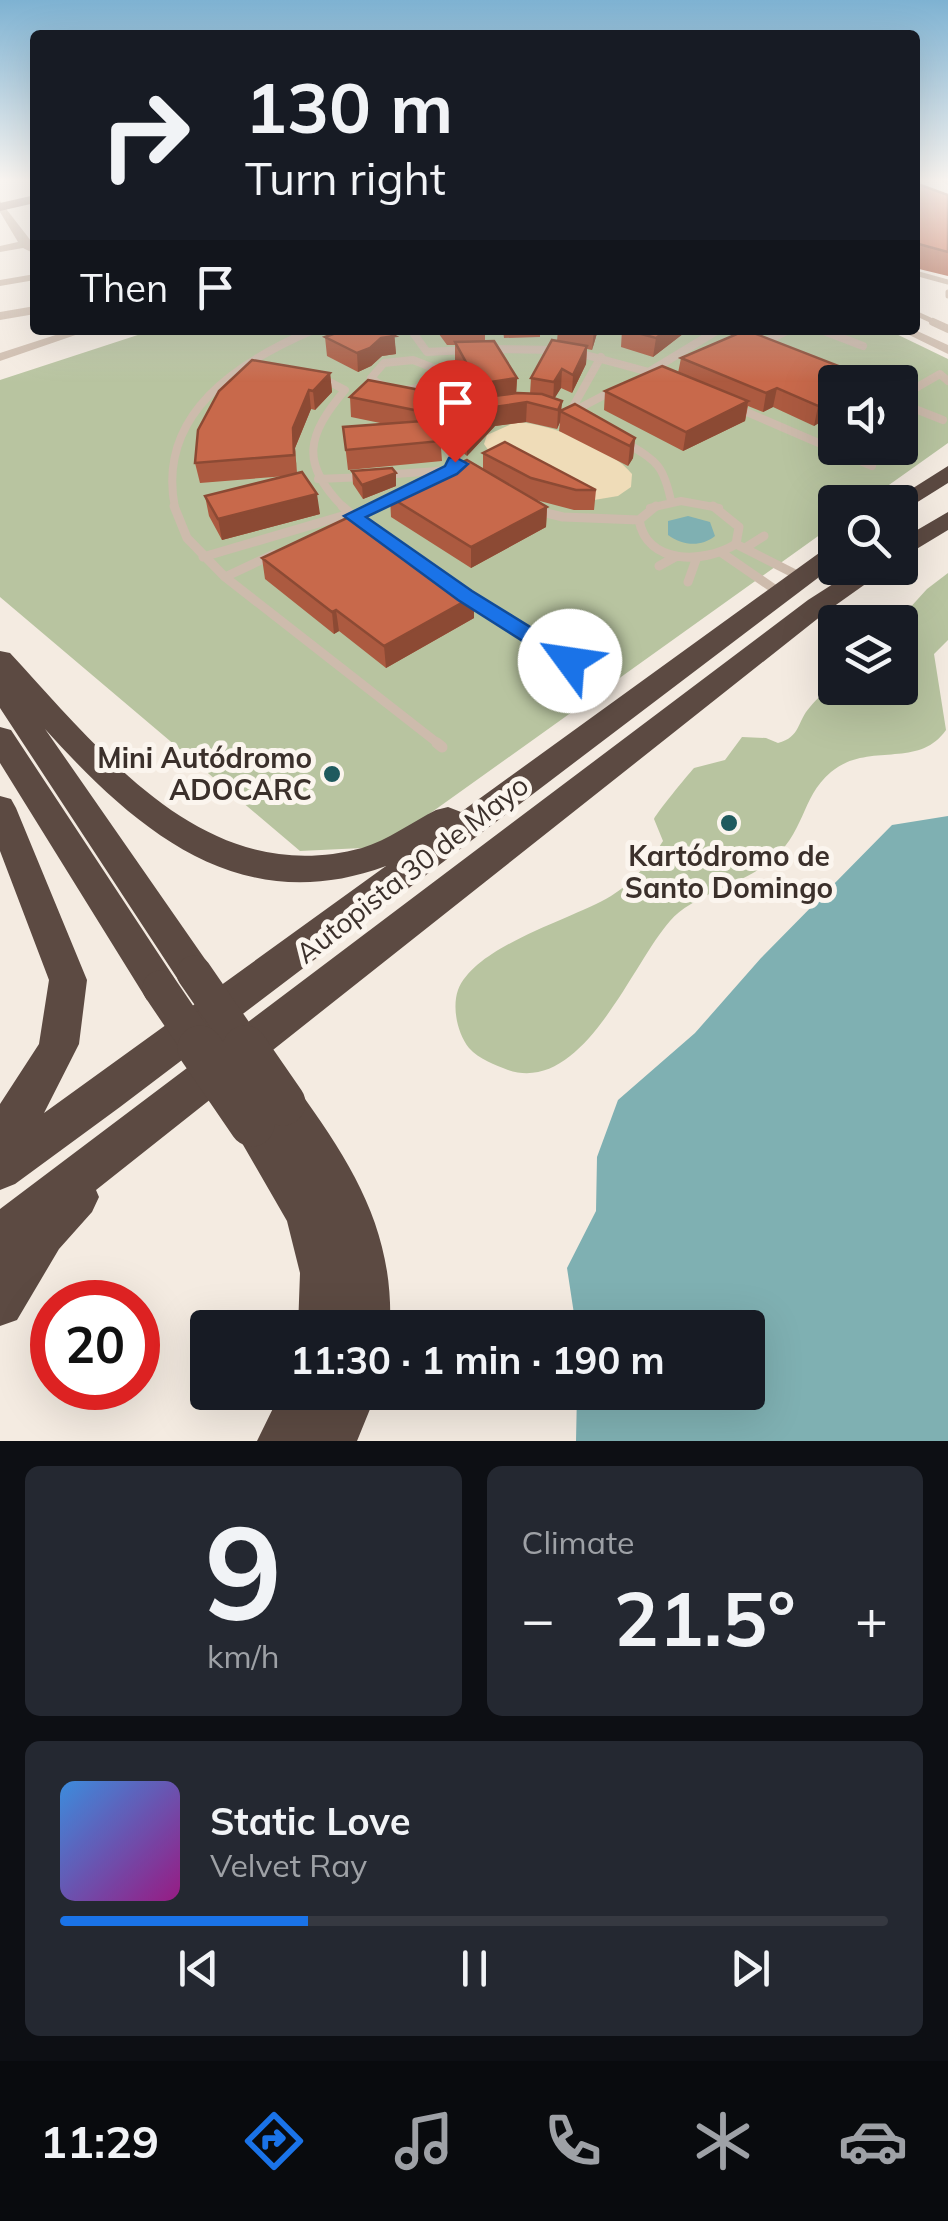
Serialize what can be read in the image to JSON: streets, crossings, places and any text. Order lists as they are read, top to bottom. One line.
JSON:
{"streets":{"highway":["Autopista 30 de Mayo"]},"places":["Mini Autódromo ADOCARC","Kartódromo de Santo Domingo"],"page":{"turn":["130 m","Turn right"],"then":"Then","limit":"20","trip":"11:30 · 1 min · 190 m","tile":[["9","km/h"],"Climate"],"heat":["−","21.5°","+"],"song":["Static Love","Velvet Ray"],"tabs":"11:29"}}
